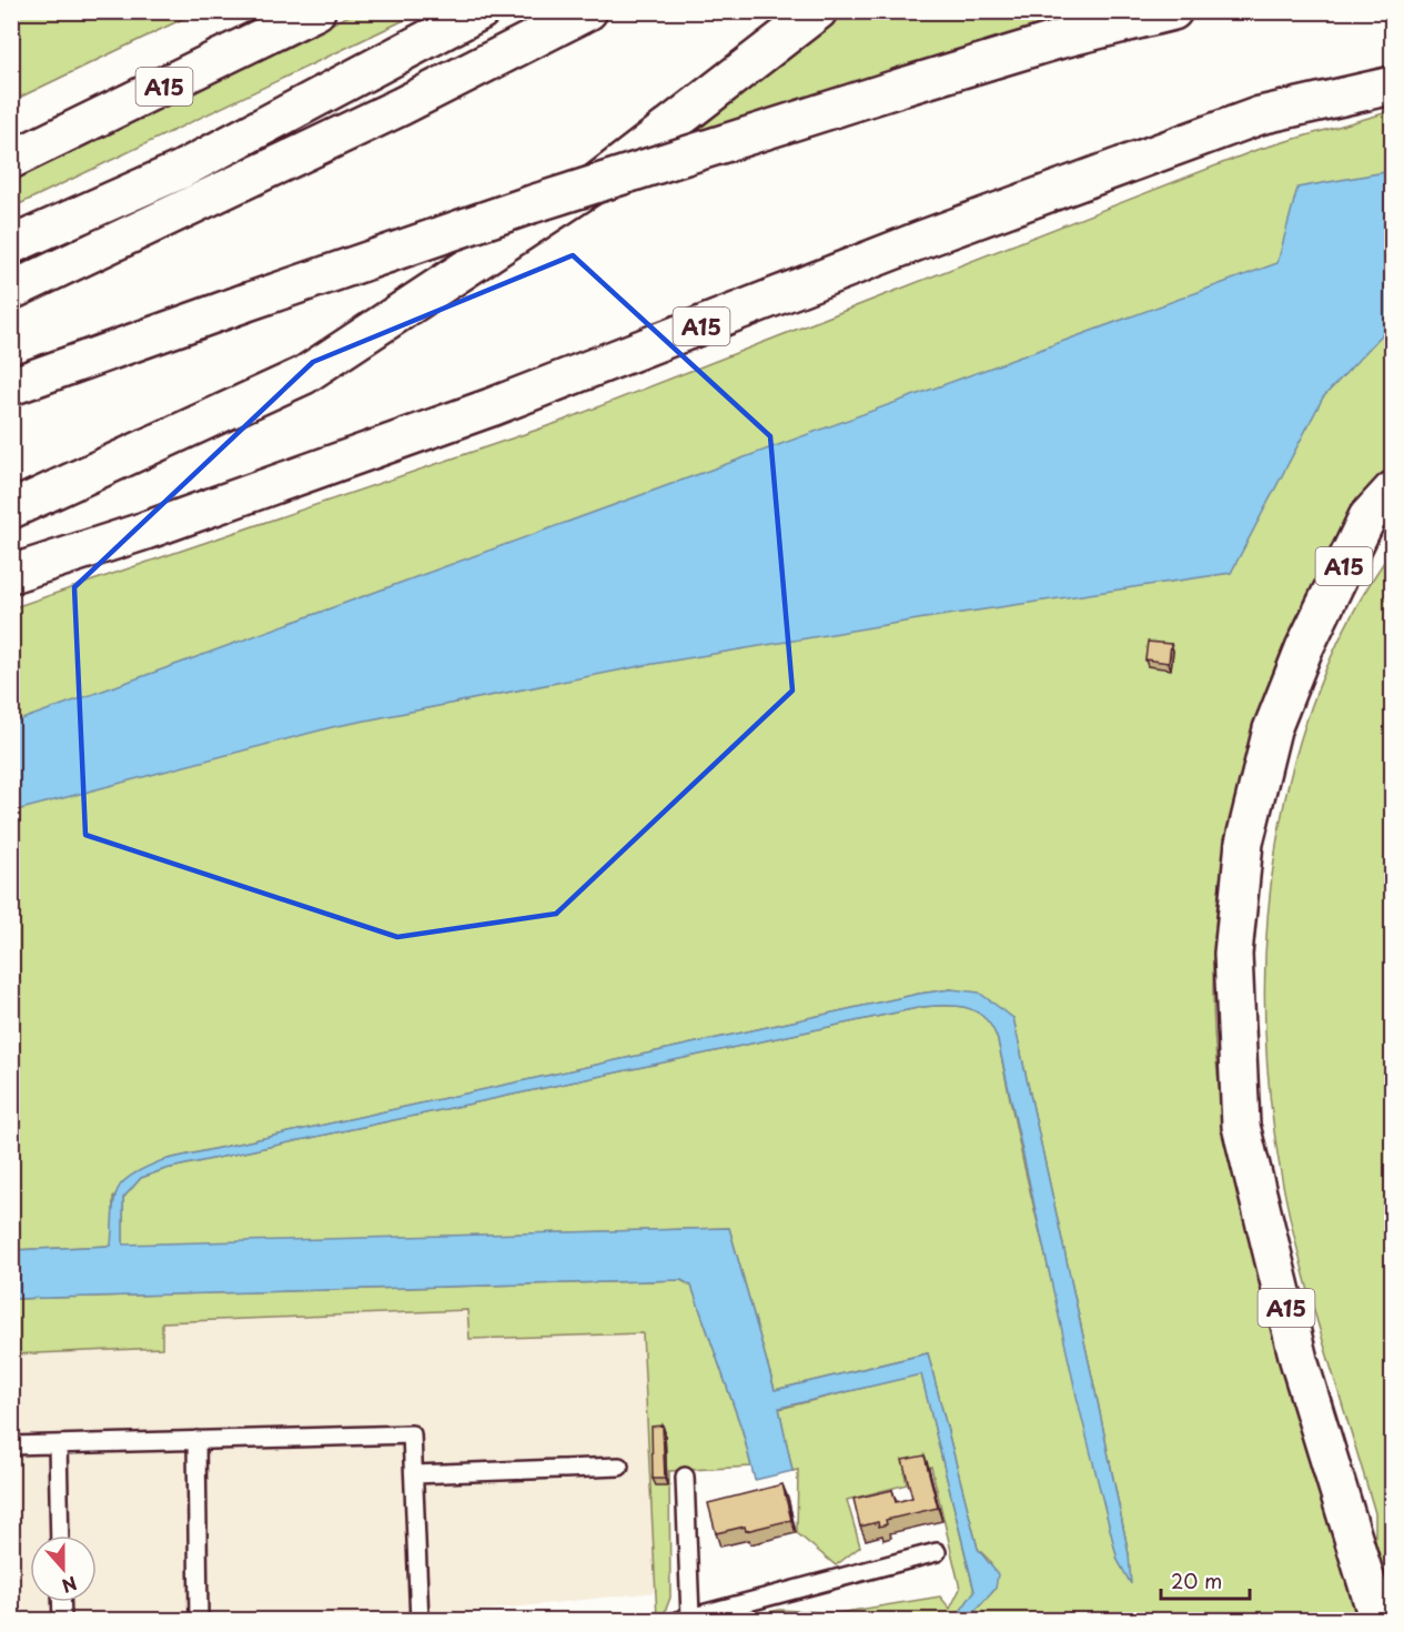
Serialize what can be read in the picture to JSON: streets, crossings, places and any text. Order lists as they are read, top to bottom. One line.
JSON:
{"streets":{"highway":["A15"]},"scale_bar":"20 m","north":"bottom"}
